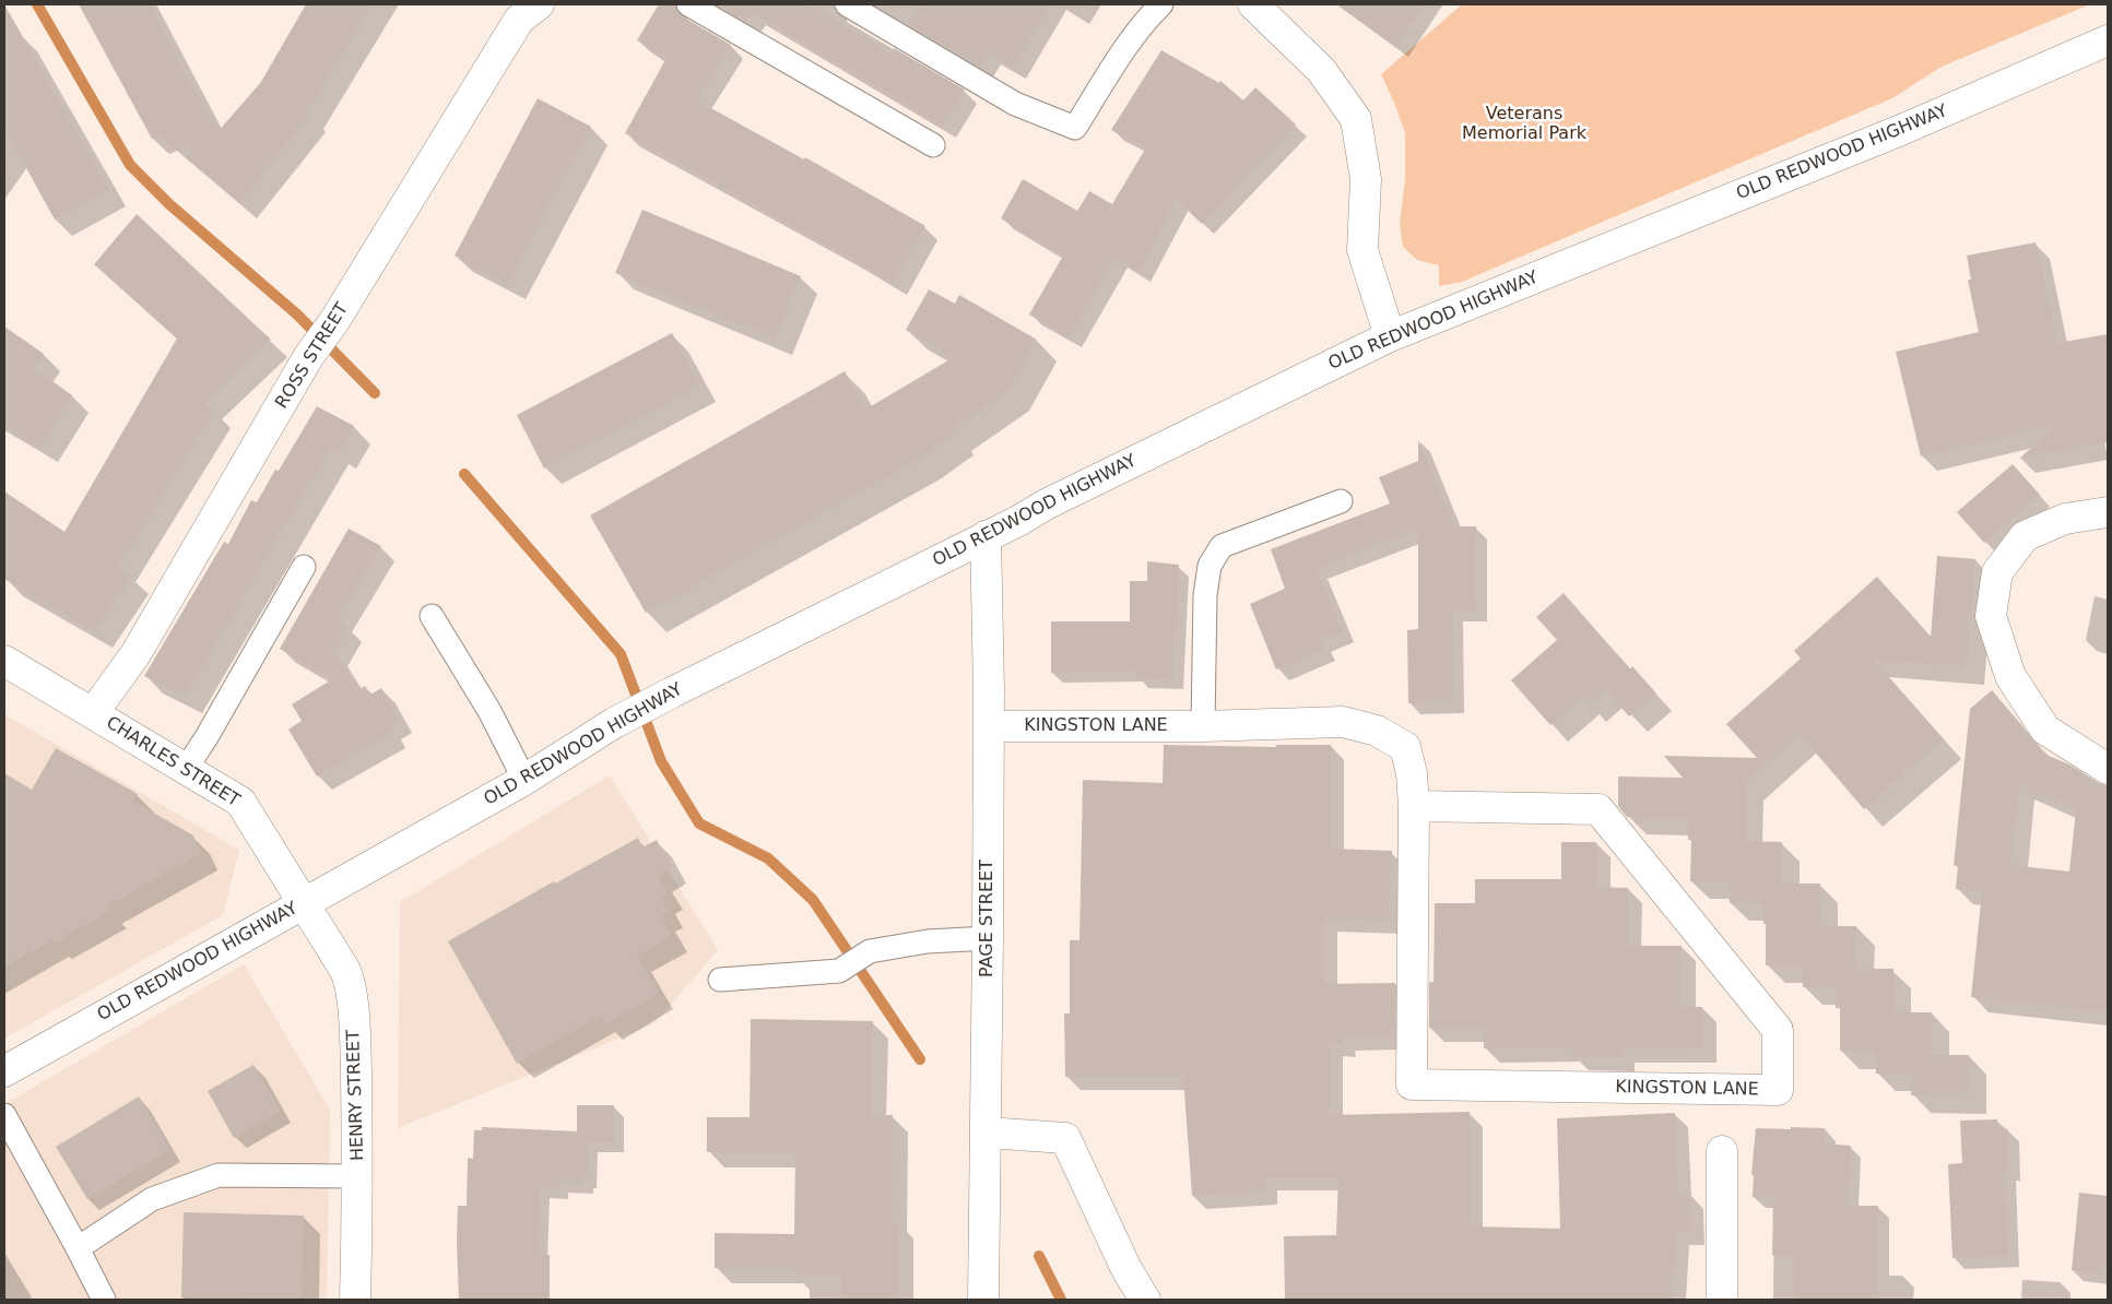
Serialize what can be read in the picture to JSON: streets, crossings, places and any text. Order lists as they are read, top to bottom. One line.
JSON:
{"streets":{"street":["OLD REDWOOD HIGHWAY","ROSS STREET","KINGSTON LANE","CHARLES STREET","PAGE STREET","HENRY STREET"]},"crossings":[["OLD REDWOOD HIGHWAY","CHARLES STREET"],["OLD REDWOOD HIGHWAY","PAGE STREET"],["OLD REDWOOD HIGHWAY","HENRY STREET"],["ROSS STREET","CHARLES STREET"],["KINGSTON LANE","PAGE STREET"],["CHARLES STREET","HENRY STREET"]],"parks":["Veterans Memorial Park"]}
